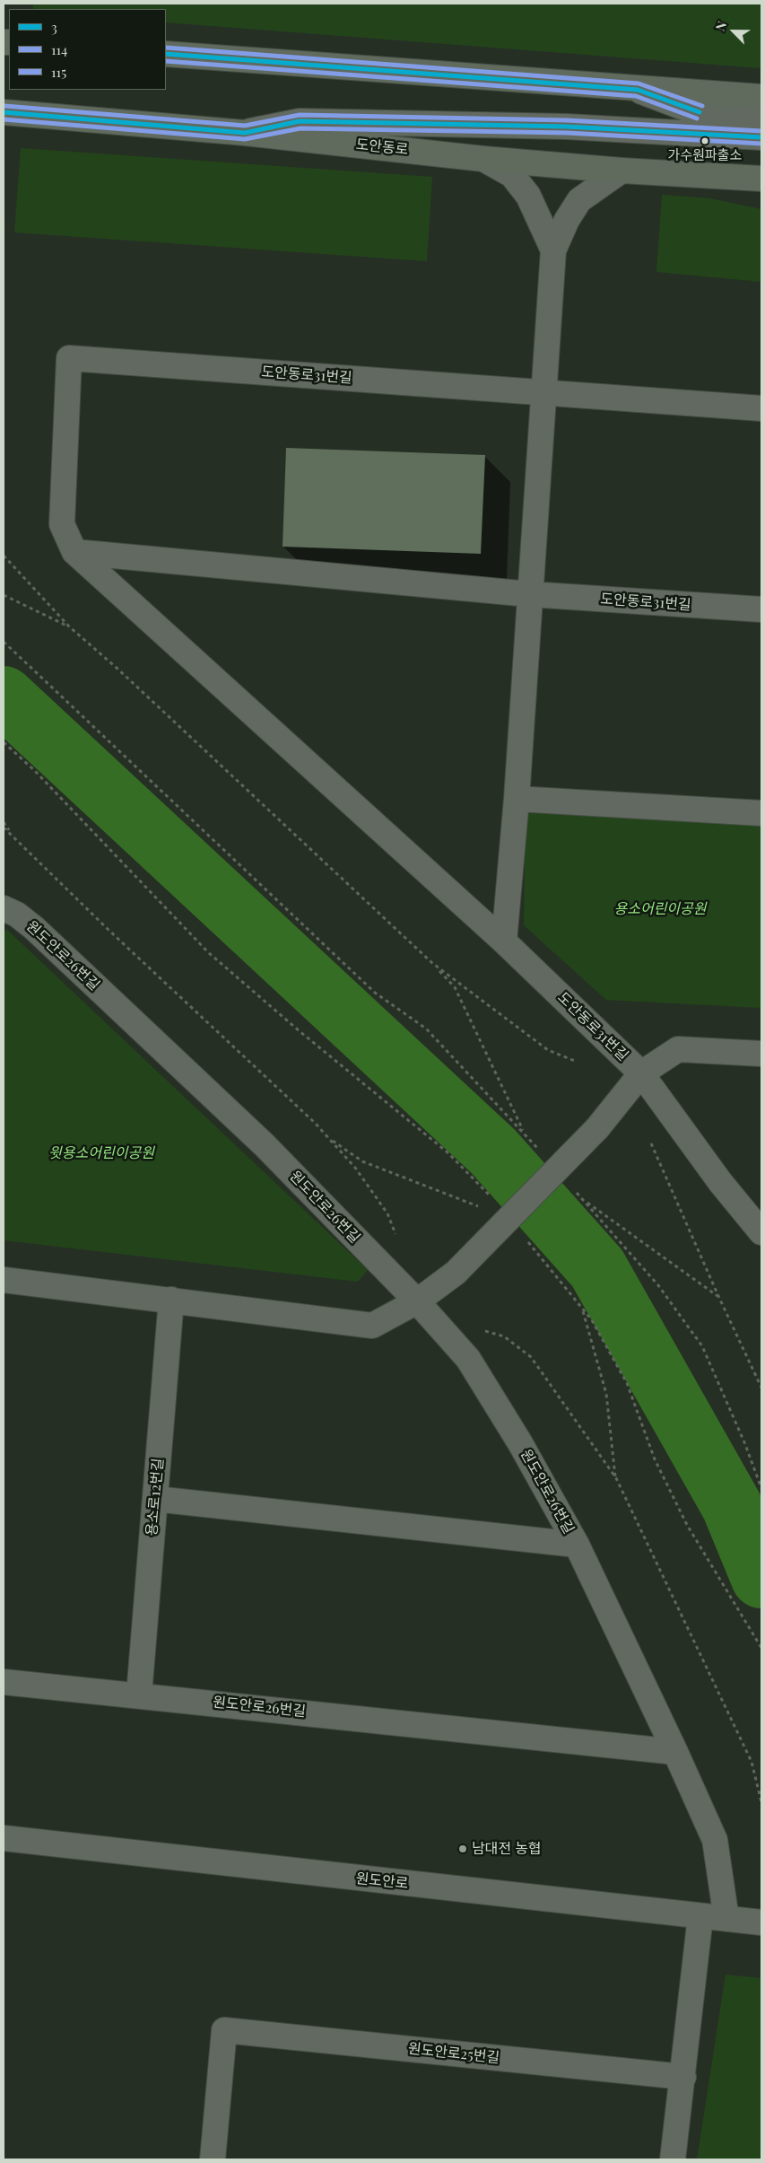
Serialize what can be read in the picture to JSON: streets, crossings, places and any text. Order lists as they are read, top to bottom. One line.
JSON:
{"streets":{"main road":["도안동로"],"street":["도안동로31번길","원도안로26번길","용소로12번길","원도안로","원도안로25번길"]},"crossings":[["원도안로26번길","용소로12번길"],["원도안로26번길","원도안로"]],"parks":["용소어린이공원","윗용소어린이공원"],"places":["가수원파출소","남대전 농협"],"lines":["transit line 115","transit line 3","transit line 114"],"legend":["3","114","115"],"north":"top left"}
